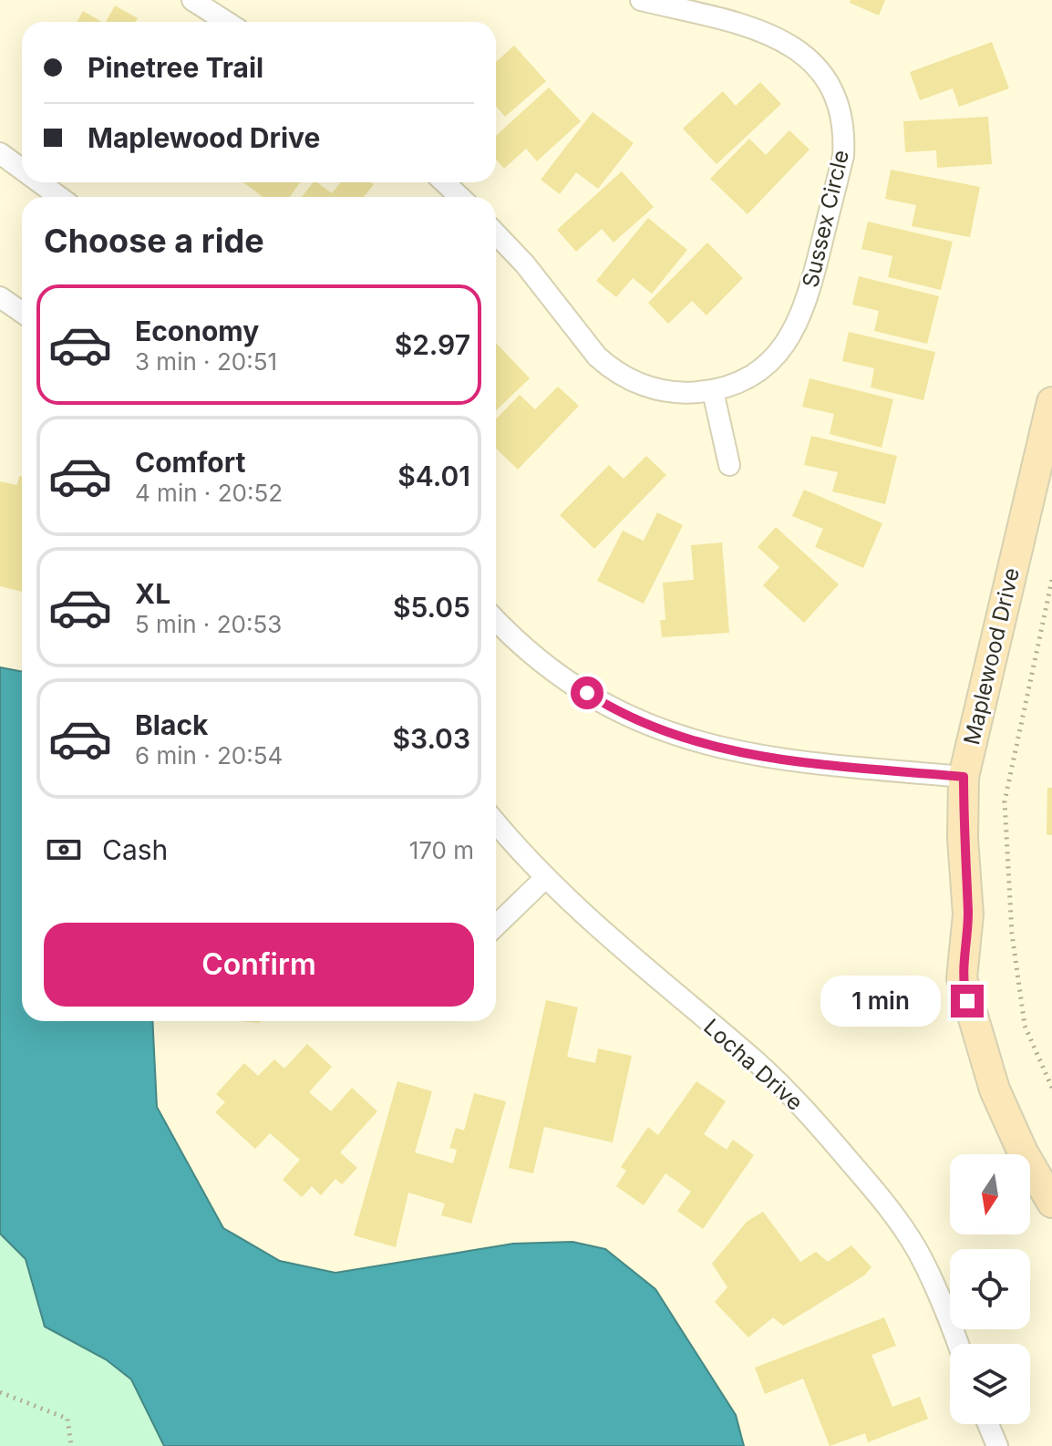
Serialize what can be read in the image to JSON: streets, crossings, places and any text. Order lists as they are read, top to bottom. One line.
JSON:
{"streets":{"street":["Sussex Circle","Maplewood Drive","Locha Drive"]},"north":"bottom","page":{"banner":["Pinetree Trail","Maplewood Drive"],"heading":"Choose a ride","list":[{"name":"Economy","note":"3 min · 20:51","value":"$2.97"},{"name":"Comfort","note":"4 min · 20:52","value":"$4.01"},{"name":"XL","note":"5 min · 20:53","value":"$5.05"},{"name":"Black","note":"6 min · 20:54","value":"$3.03"}],"pay":["Cash","170 m"],"buttons":"Confirm","bubble":"1 min"}}
